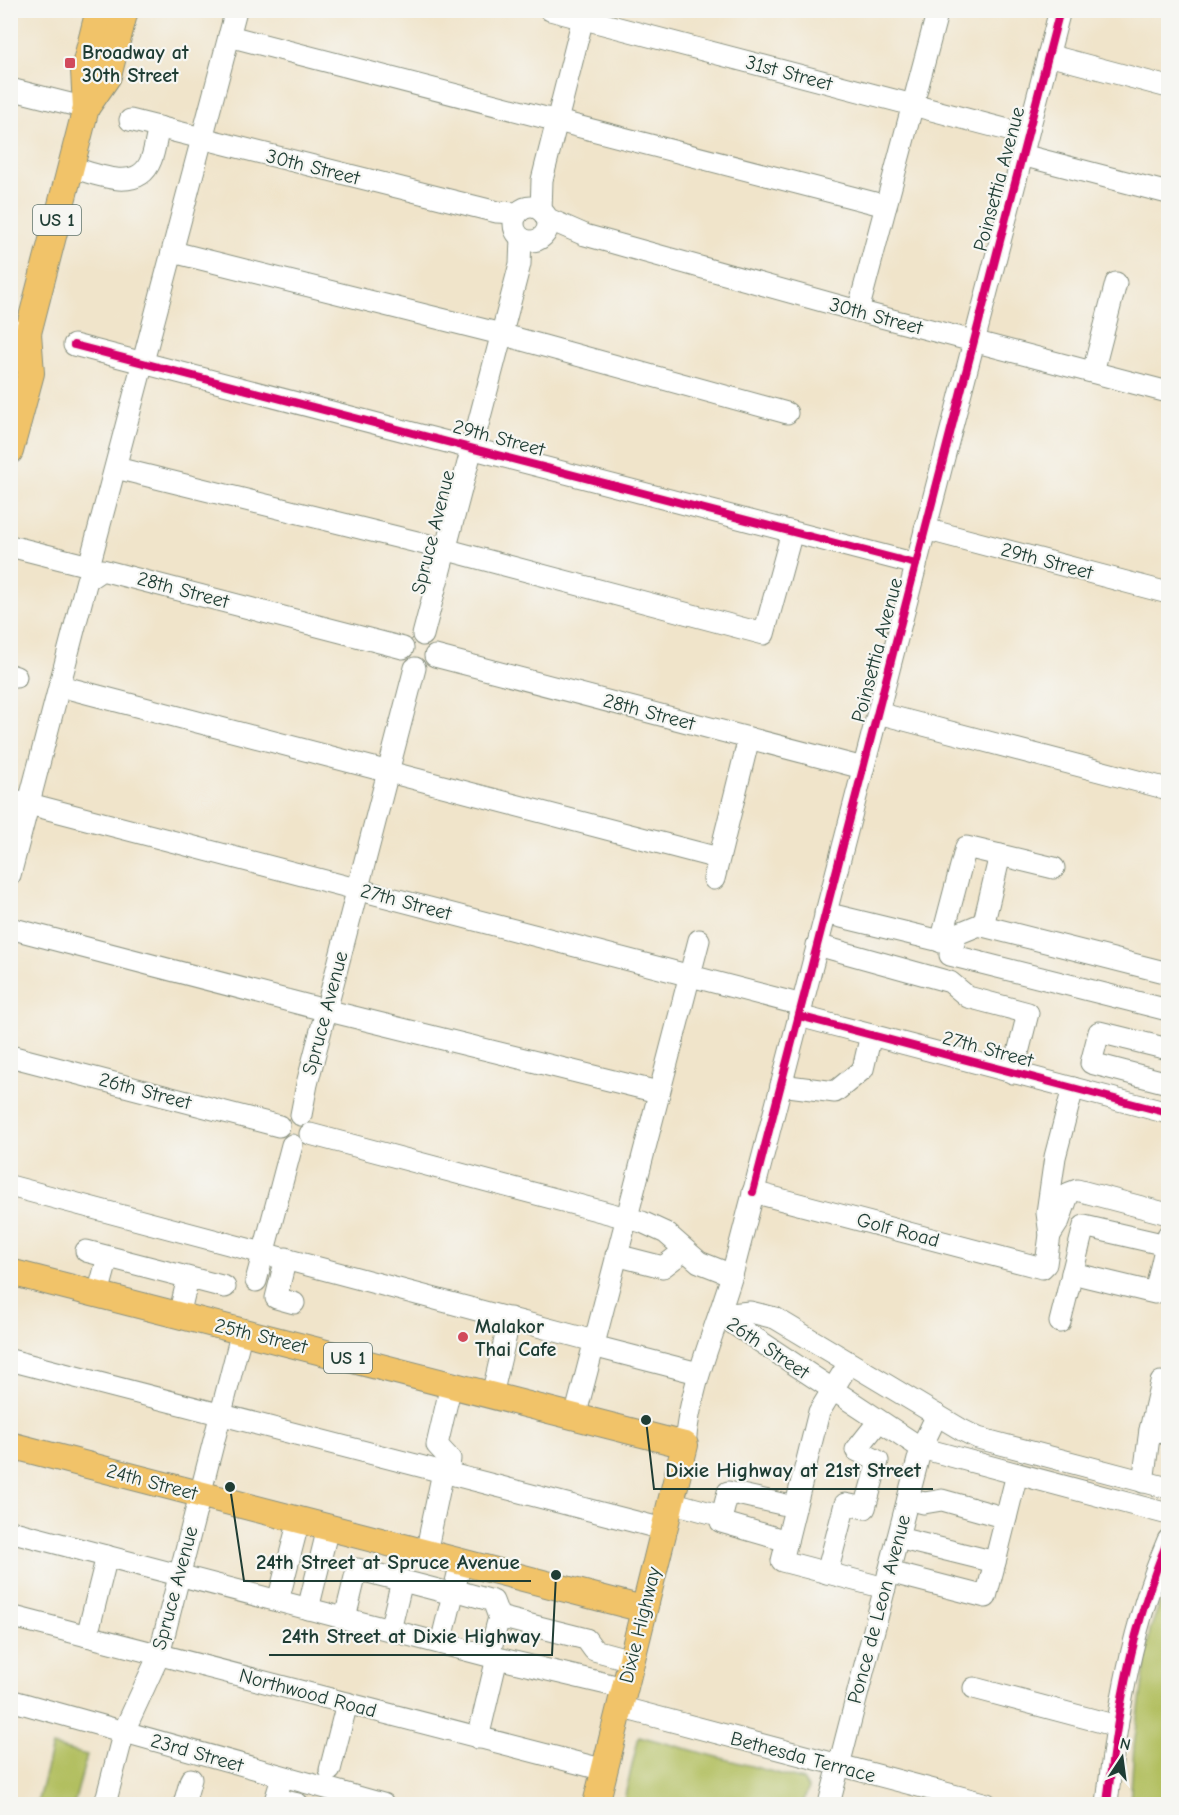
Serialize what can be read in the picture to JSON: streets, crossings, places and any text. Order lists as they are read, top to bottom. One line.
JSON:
{"streets":{"main road":["US 1","25th Street","24th Street","Dixie Highway"],"street":["31st Street","30th Street","Poinsettia Avenue","29th Street","Spruce Avenue","28th Street","27th Street","26th Street","Golf Road","Ponce de Leon Avenue","Northwood Road","23rd Street","Bethesda Terrace"]},"crossings":[["31st Street","Poinsettia Avenue"],["31st Street","Spruce Avenue"],["30th Street","Poinsettia Avenue"],["30th Street","Spruce Avenue"],["Poinsettia Avenue","29th Street"],["Poinsettia Avenue","28th Street"],["Poinsettia Avenue","27th Street"],["Poinsettia Avenue","Golf Road"],["Poinsettia Avenue","Dixie Highway"],["29th Street","Spruce Avenue"],["Spruce Avenue","28th Street"],["Spruce Avenue","27th Street"],["Spruce Avenue","26th Street"],["Spruce Avenue","25th Street"],["Spruce Avenue","24th Street"],["Spruce Avenue","Northwood Road"],["Spruce Avenue","23rd Street"],["Spruce Avenue","Bethesda Terrace"],["26th Street","Ponce de Leon Avenue"],["26th Street","Dixie Highway"],["25th Street","Dixie Highway"],["24th Street","Dixie Highway"],["Ponce de Leon Avenue","Bethesda Terrace"],["Dixie Highway","Northwood Road"],["Dixie Highway","Bethesda Terrace"]],"places":{"transit":["Broadway at 30th Street"],"other":["Malakor Thai Cafe","Dixie Highway at 21st Street","24th Street at Spruce Avenue","24th Street at Dixie Highway"]},"north":"top"}
